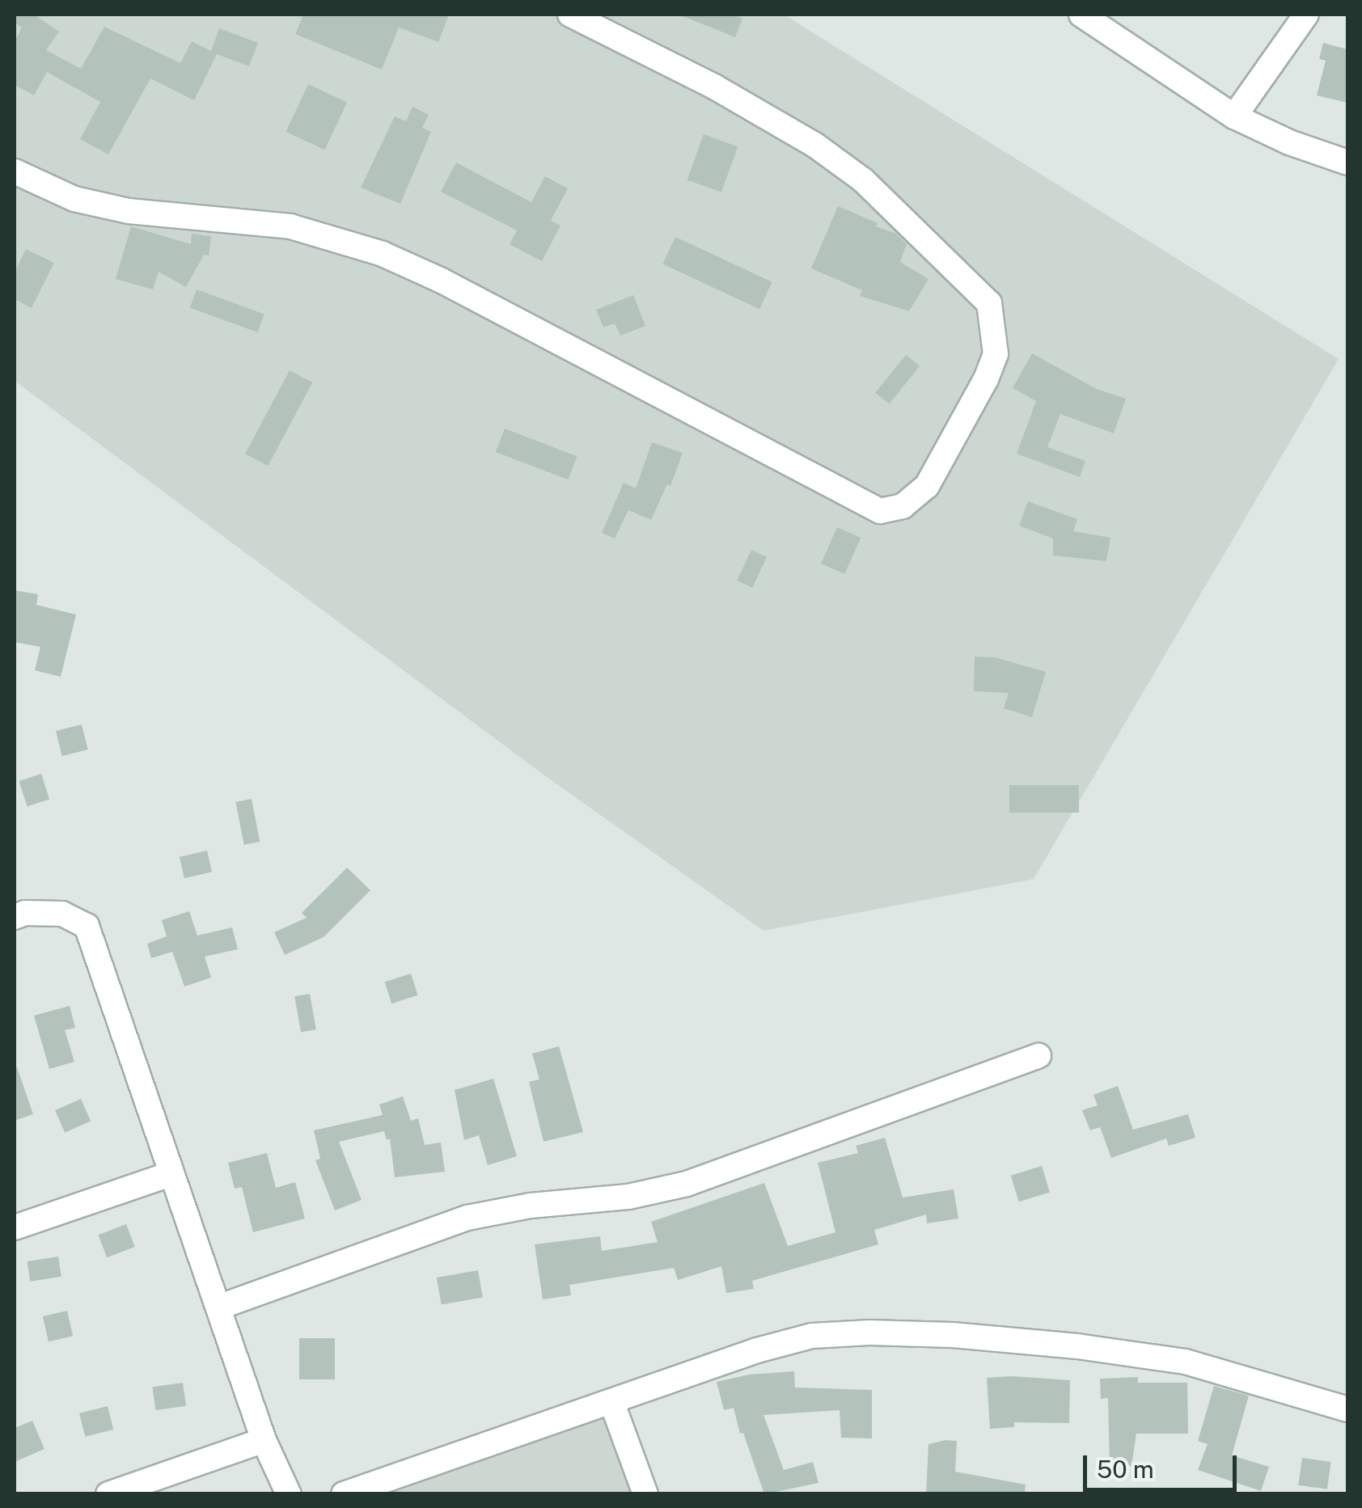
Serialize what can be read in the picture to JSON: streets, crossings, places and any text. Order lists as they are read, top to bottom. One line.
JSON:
{"scale_bar":"50 m"}
